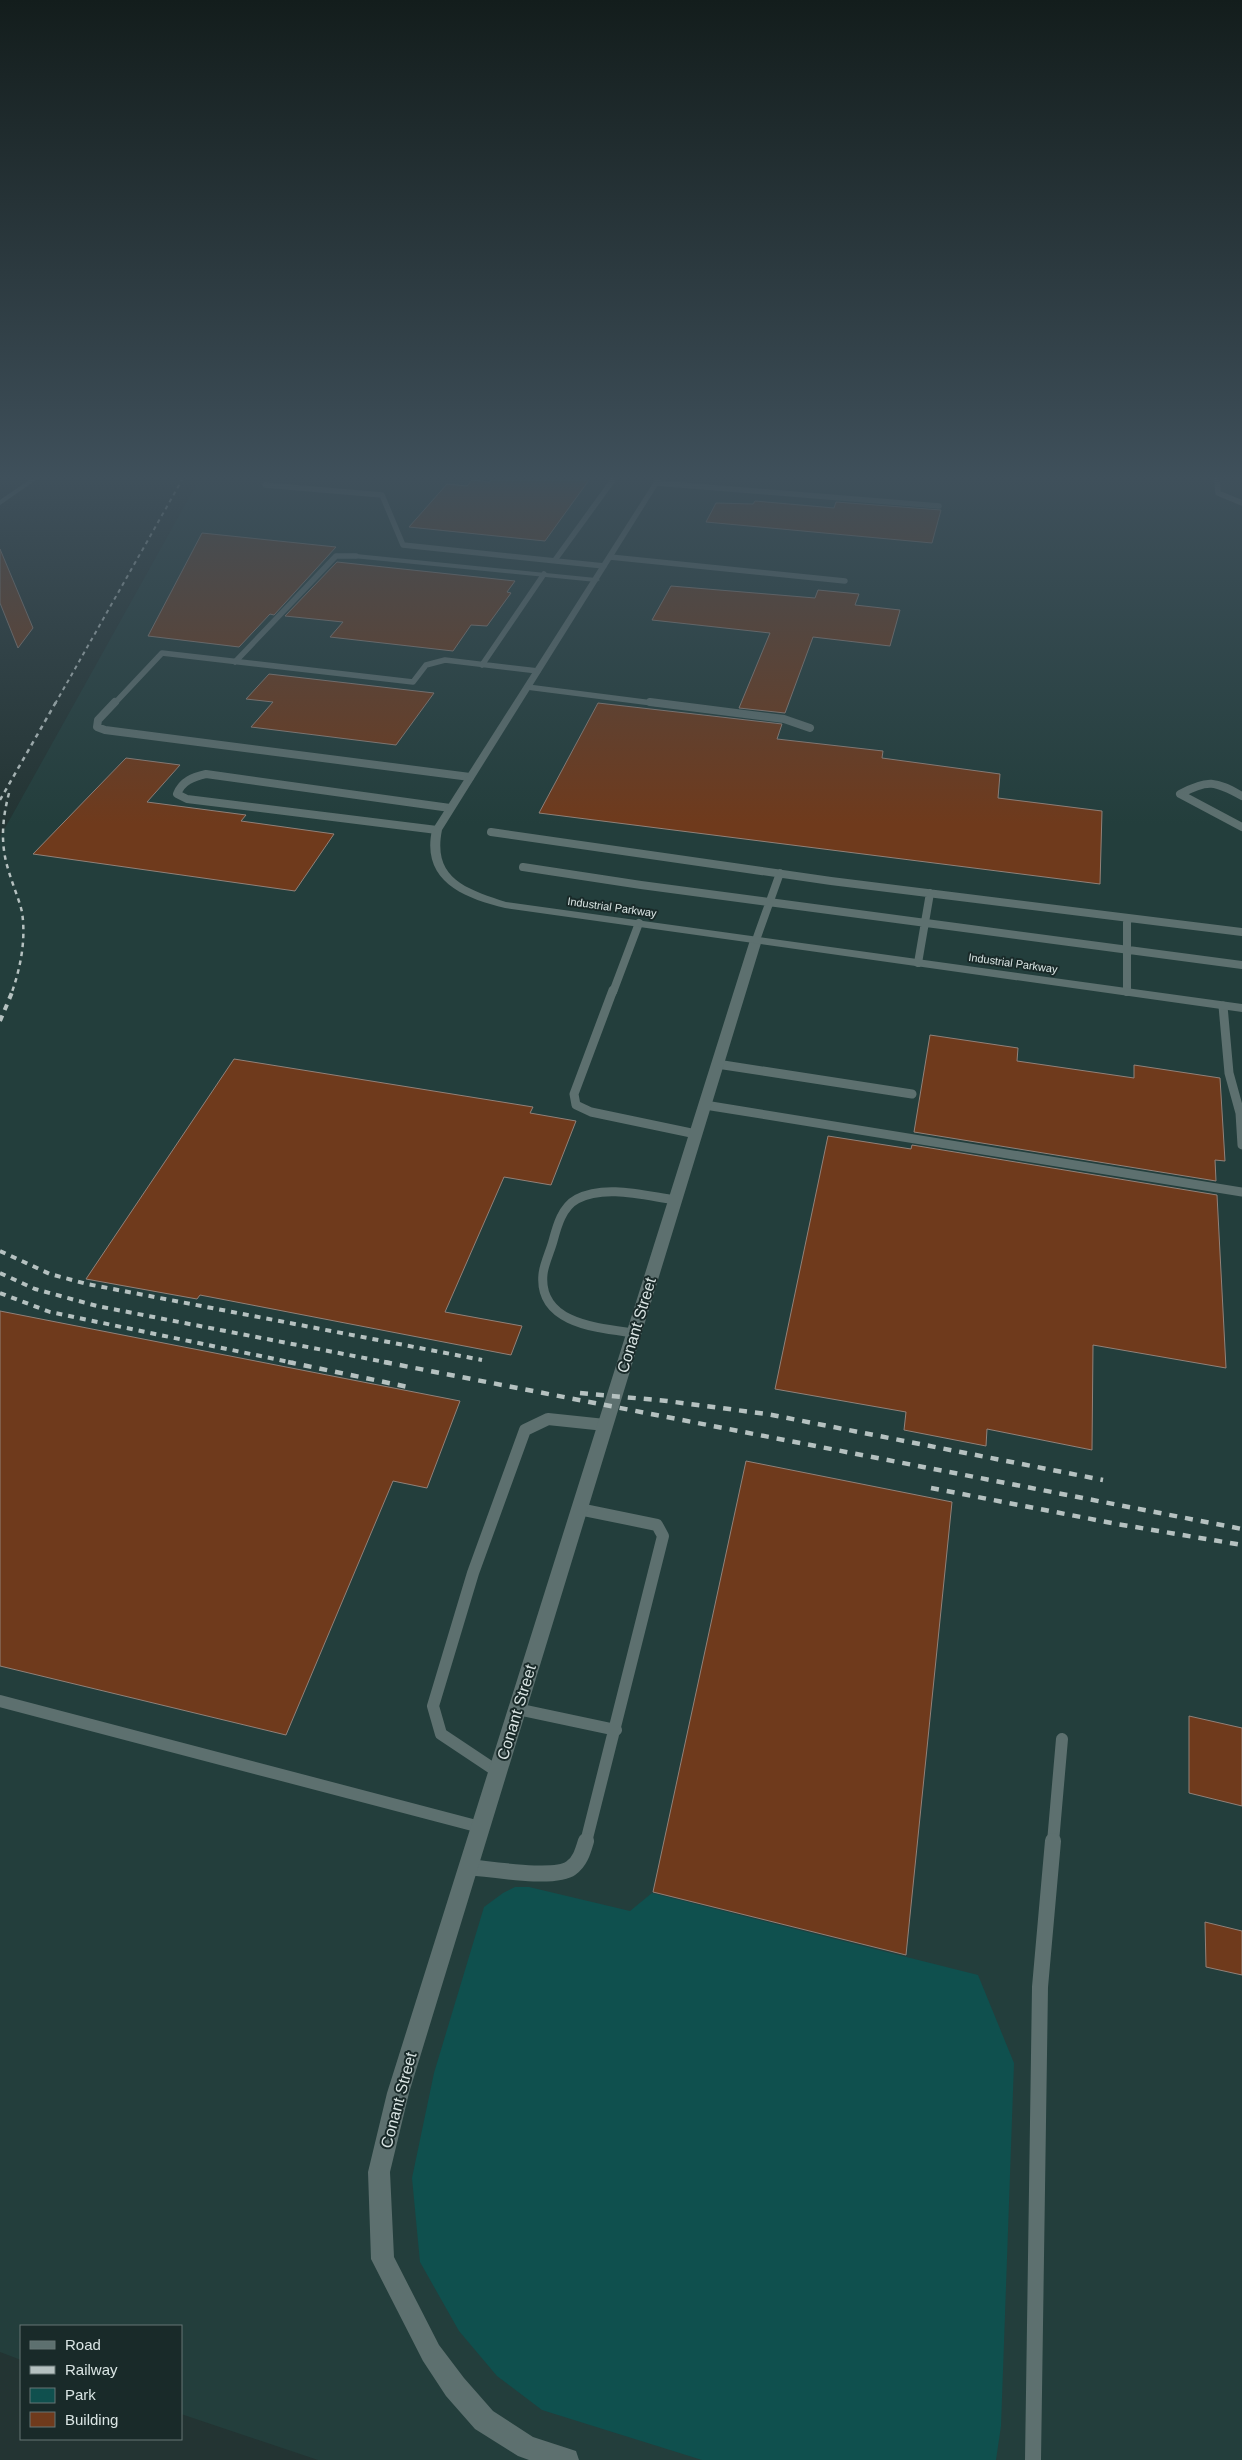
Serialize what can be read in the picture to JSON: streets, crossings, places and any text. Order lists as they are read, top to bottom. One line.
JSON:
{"streets":{"street":["Industrial Parkway","Conant Street"]},"crossings":[["Industrial Parkway","Conant Street"]],"legend":["Road","Railway","Park","Building"]}
